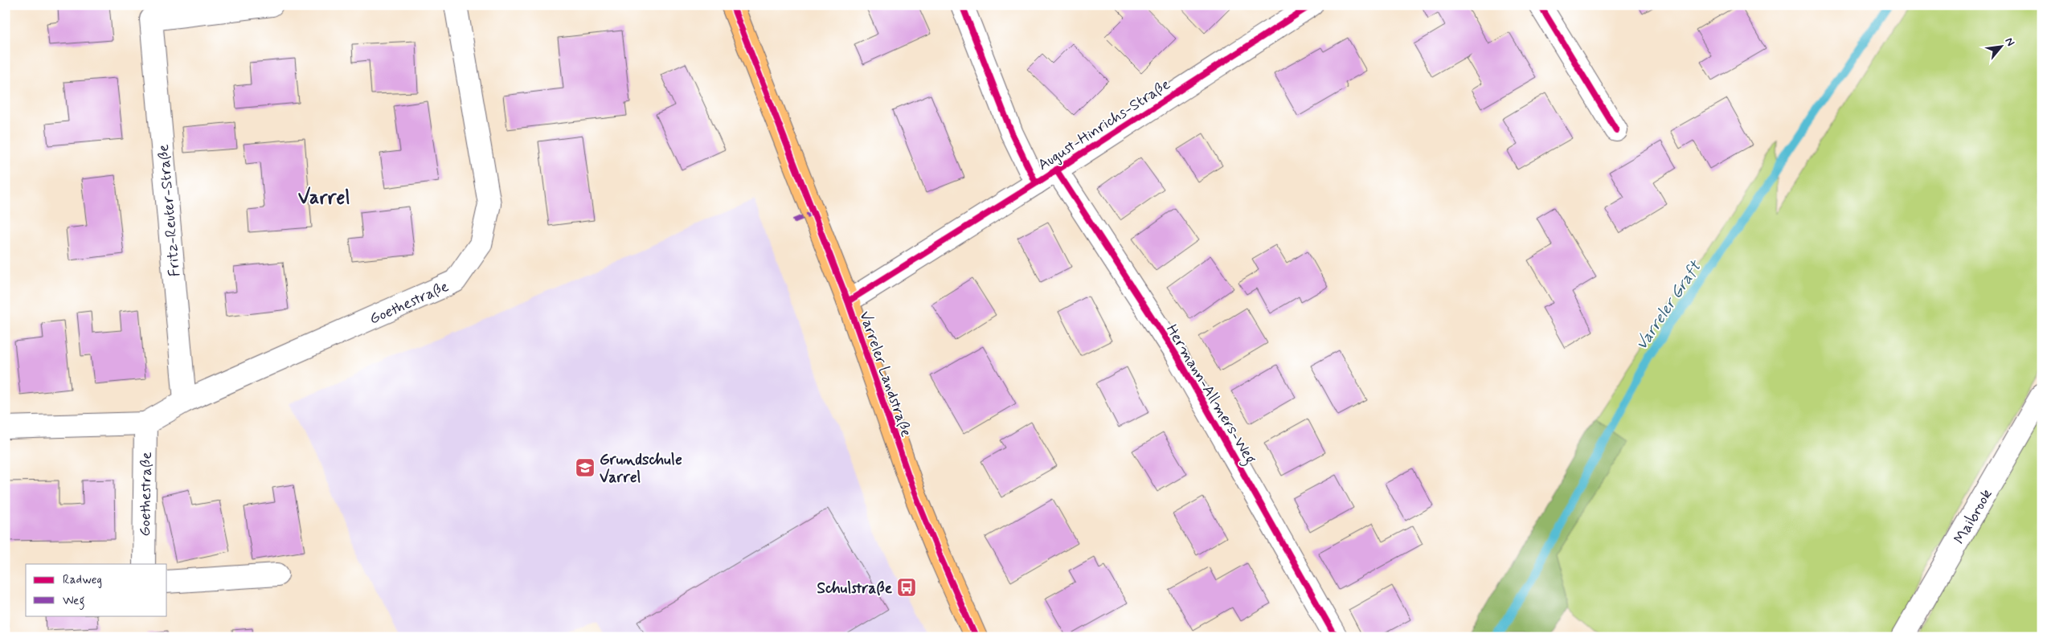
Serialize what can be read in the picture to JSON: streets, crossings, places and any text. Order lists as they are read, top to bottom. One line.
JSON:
{"streets":{"main road":["Varreler Landstraße"],"street":["August-Hinrichs-Straße","Fritz-Reuter-Straße","Goethestraße","Hermann-Allmers-Weg","Maibrook"]},"crossings":[["August-Hinrichs-Straße","Varreler Landstraße"],["August-Hinrichs-Straße","Hermann-Allmers-Weg"],["Fritz-Reuter-Straße","Goethestraße"]],"districts":["Varrel"],"water":["Varreler Graft"],"places":{"school or university":["Grundschule Varrel"],"bus stop":["Schulstraße"]},"legend":["Radweg","Weg"],"north":"top right"}
